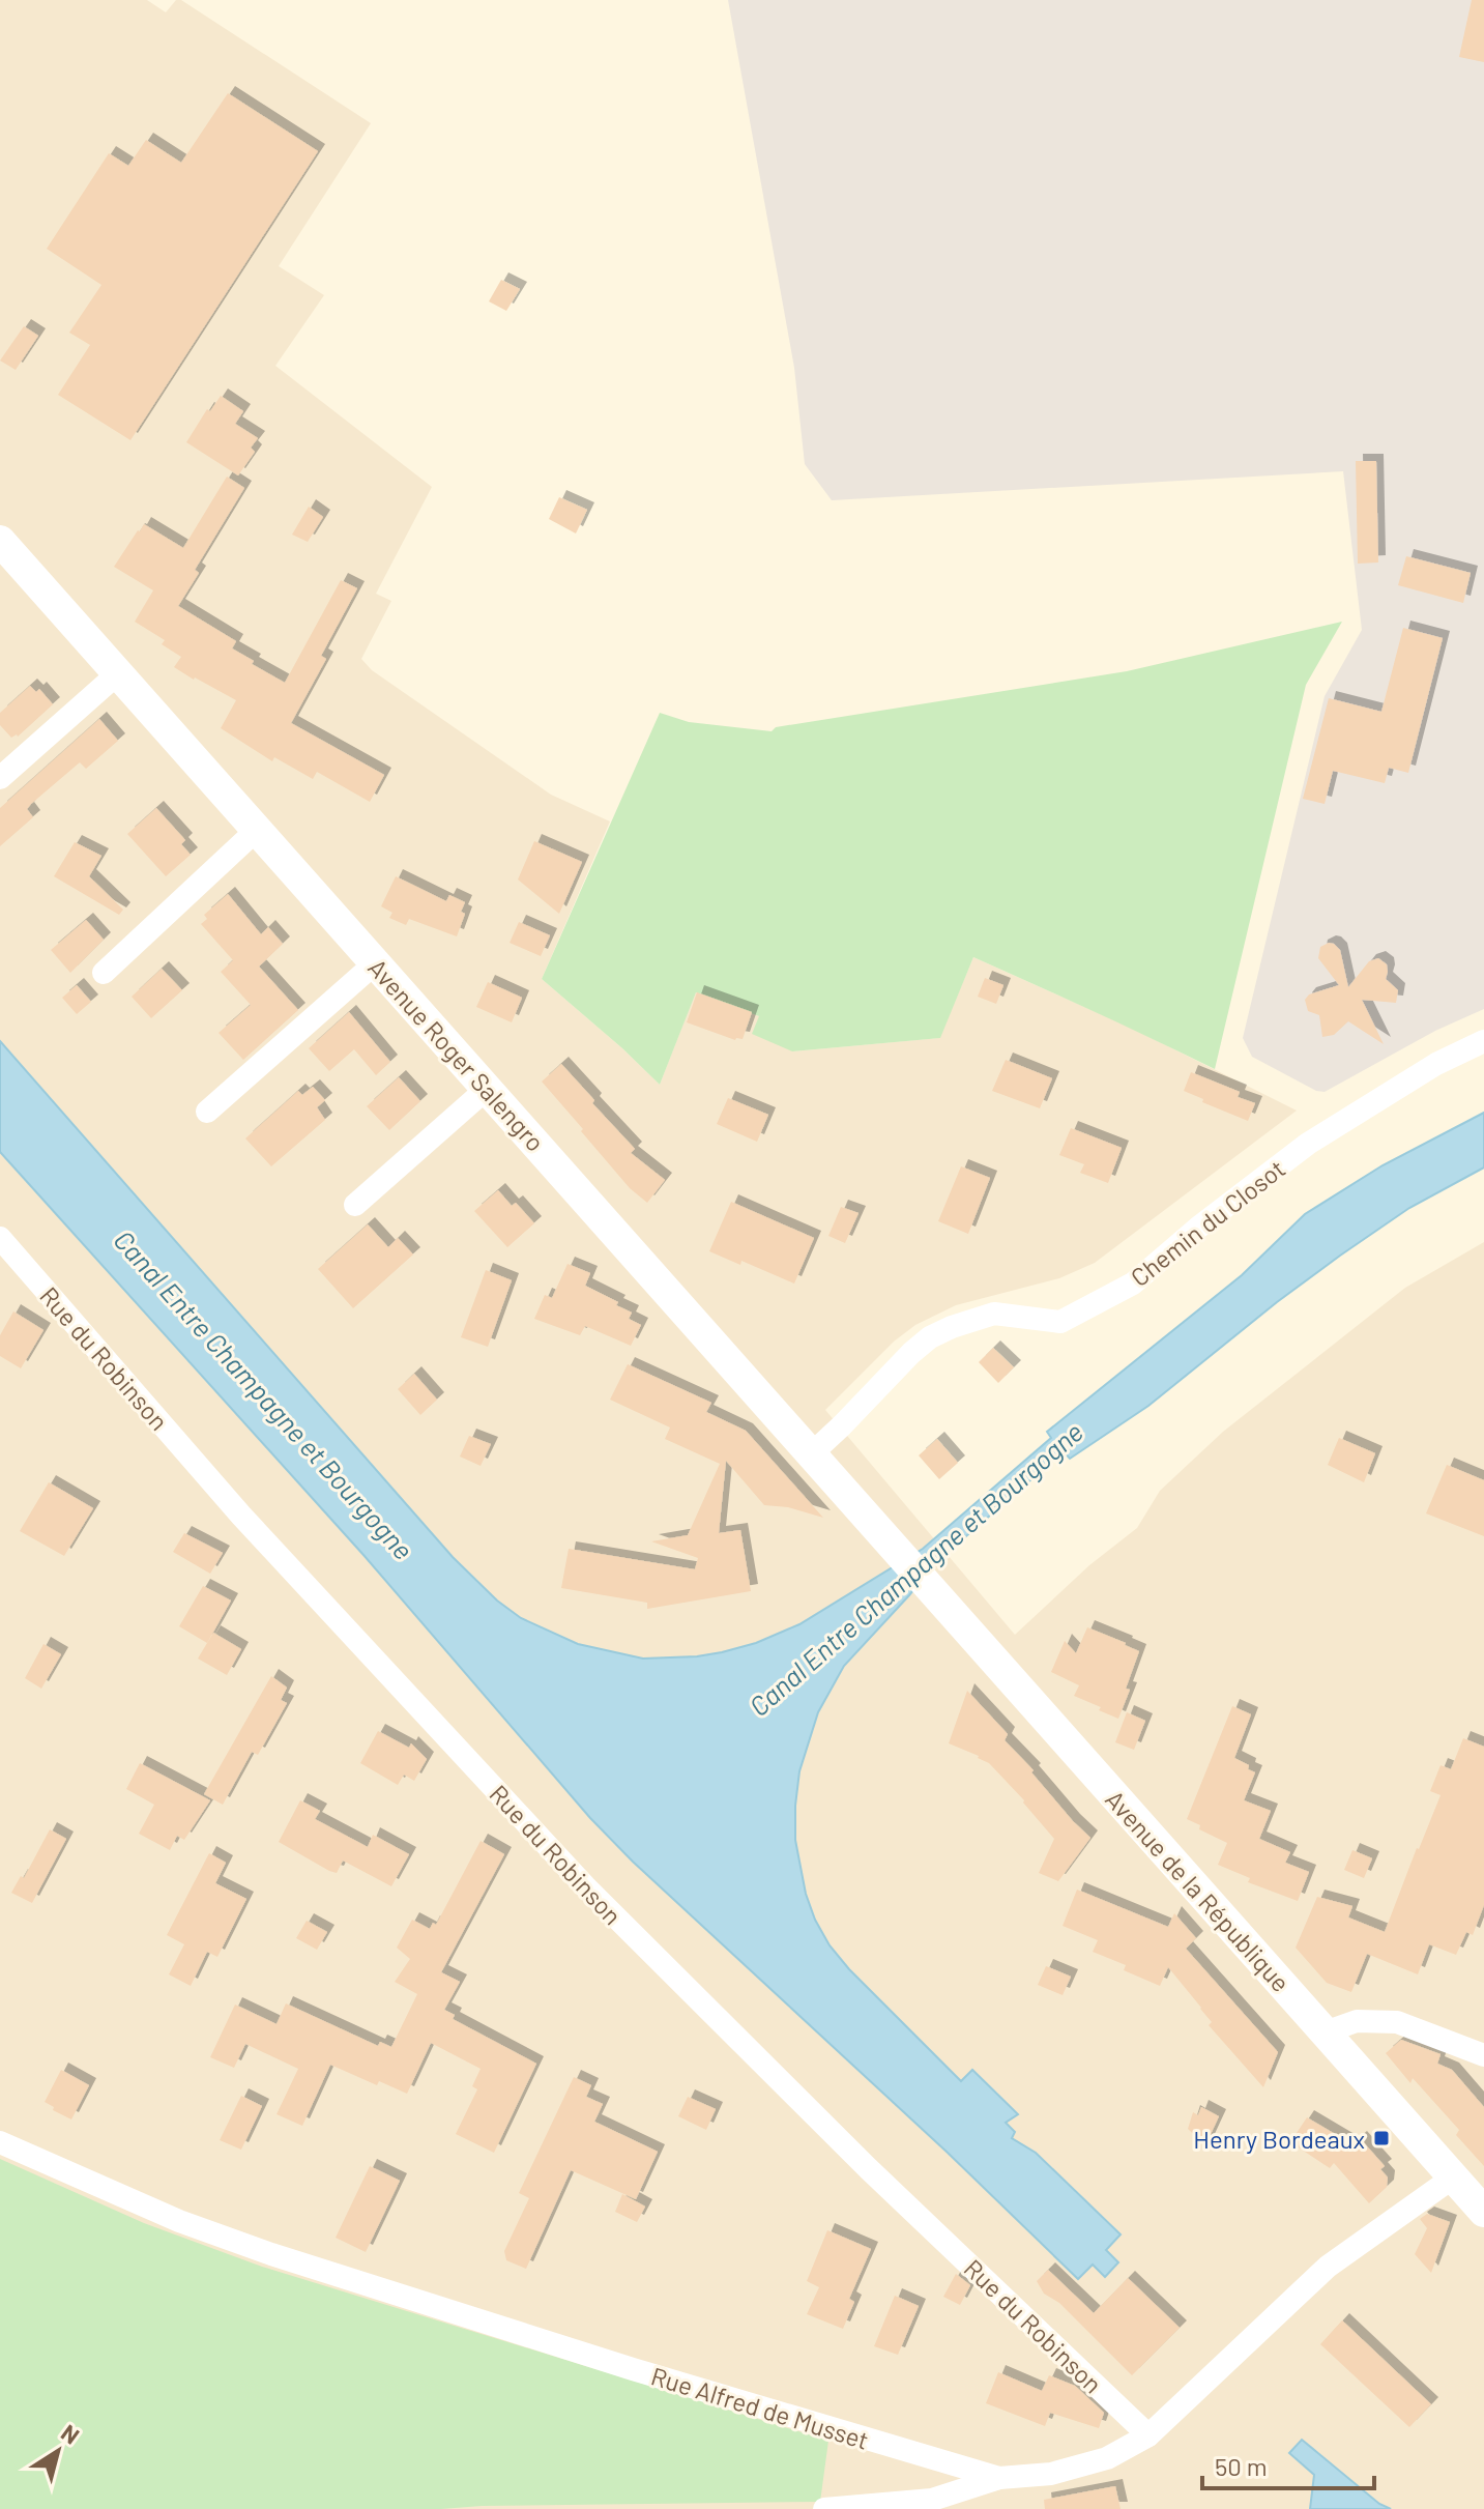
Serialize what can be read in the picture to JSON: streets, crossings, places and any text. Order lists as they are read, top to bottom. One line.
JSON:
{"streets":{"main road":["Avenue Roger Salengro","Avenue de la République"],"street":["Chemin du Closot","Rue du Robinson","Rue Alfred de Musset"]},"crossings":[["Avenue Roger Salengro","Chemin du Closot"],["Avenue Roger Salengro","Avenue de la République"],["Rue du Robinson","Rue Alfred de Musset"],["Avenue de la République","Rue Alfred de Musset"]],"water":["Canal Entre Champagne et Bourgogne"],"places":{"transit":["Henry Bordeaux"]},"scale_bar":"50 m","north":"top right"}
